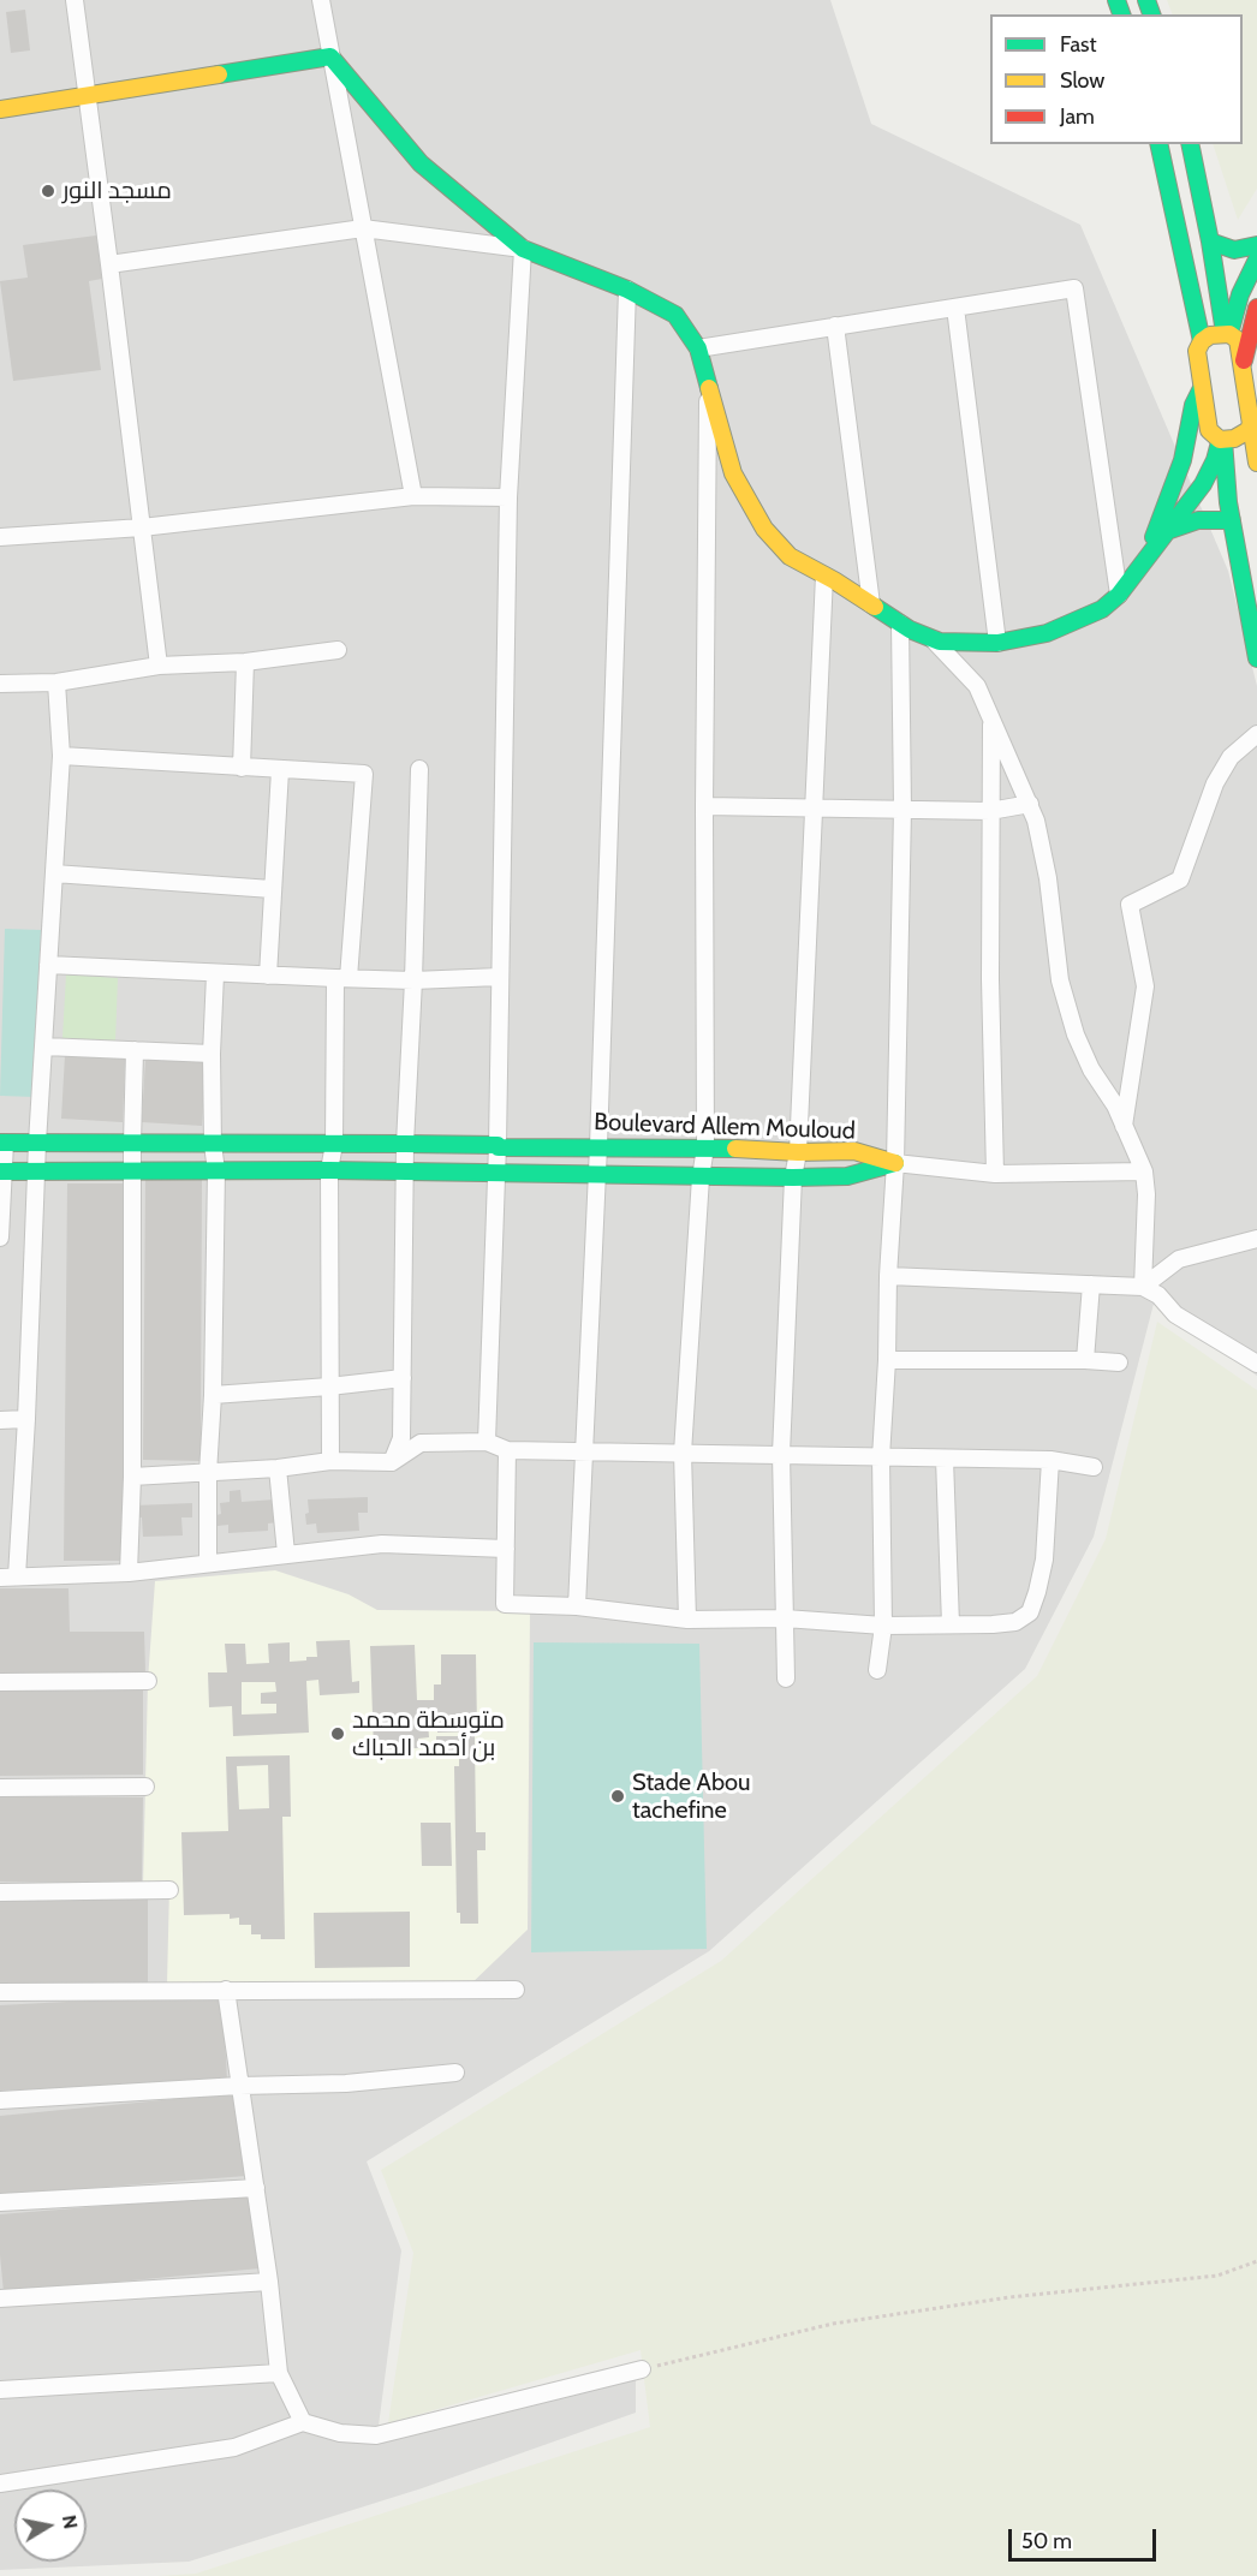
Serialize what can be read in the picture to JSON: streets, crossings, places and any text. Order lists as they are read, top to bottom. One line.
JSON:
{"streets":{"main road":["Boulevard Allem Mouloud"]},"places":["مسجد النور","متوسطة محمد بن أحمد الحباك","Stade Abou tachefine"],"legend":["Fast","Slow","Jam"],"scale_bar":"50 m","north":"right"}
